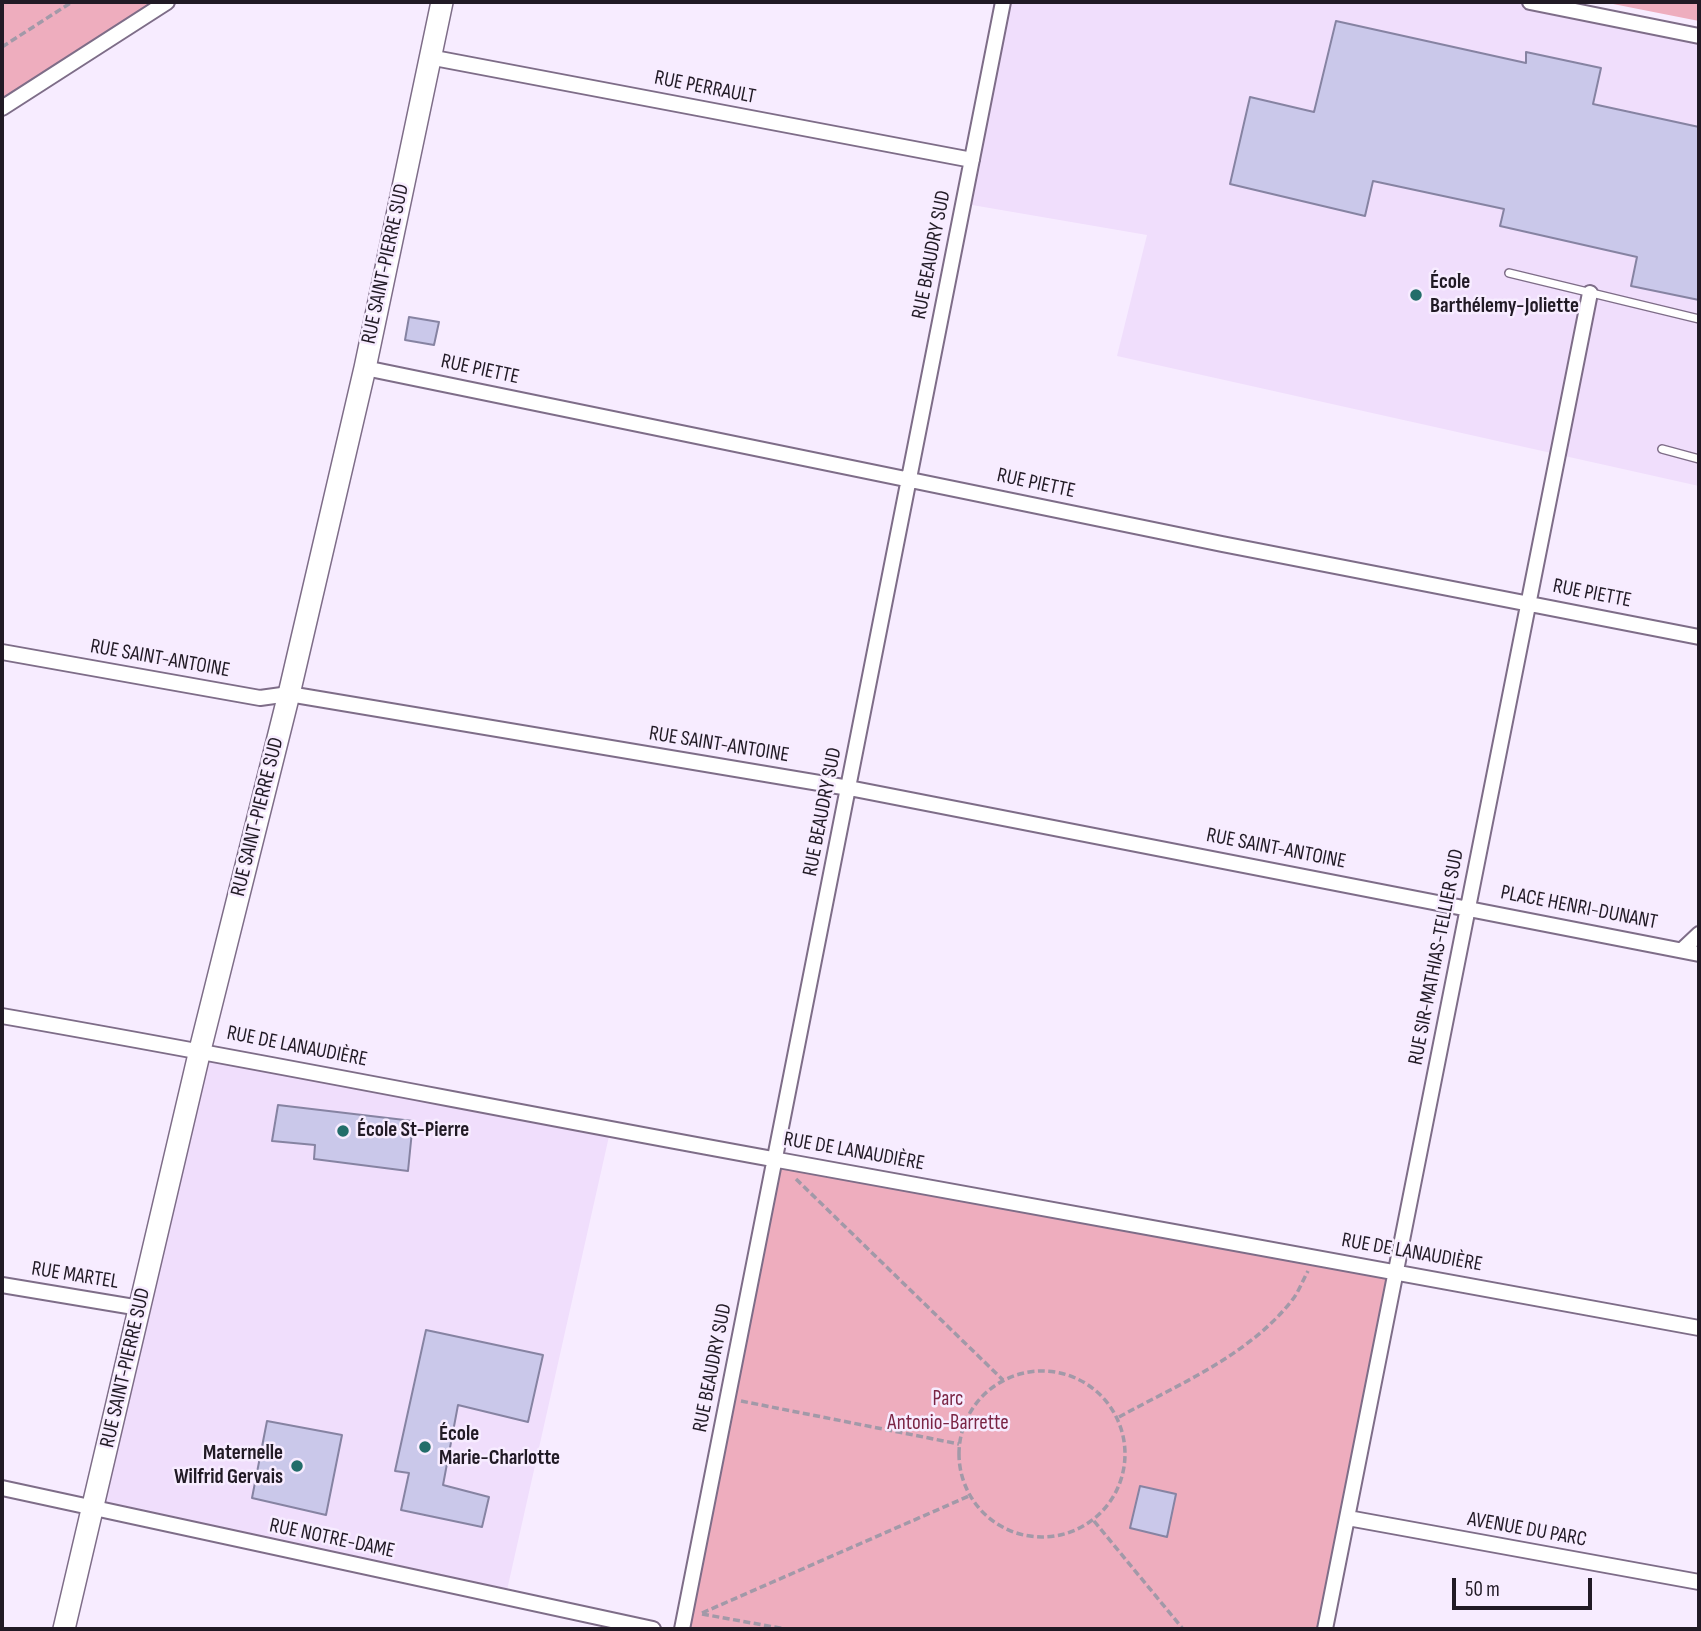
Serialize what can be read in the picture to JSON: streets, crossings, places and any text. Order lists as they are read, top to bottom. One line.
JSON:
{"streets":{"street":["RUE PERRAULT","RUE BEAUDRY SUD","RUE SAINT-PIERRE SUD","RUE PIETTE","RUE SAINT-ANTOINE","PLACE HENRI-DUNANT","RUE SIR-MATHIAS-TELLIER SUD","RUE DE LANAUDIÈRE","RUE MARTEL","AVENUE DU PARC","RUE NOTRE-DAME"]},"crossings":[["RUE PERRAULT","RUE BEAUDRY SUD"],["RUE PERRAULT","RUE SAINT-PIERRE SUD"],["RUE BEAUDRY SUD","RUE PIETTE"],["RUE BEAUDRY SUD","RUE SAINT-ANTOINE"],["RUE BEAUDRY SUD","RUE DE LANAUDIÈRE"],["RUE SAINT-PIERRE SUD","RUE PIETTE"],["RUE SAINT-PIERRE SUD","RUE SAINT-ANTOINE"],["RUE SAINT-PIERRE SUD","RUE DE LANAUDIÈRE"],["RUE SAINT-PIERRE SUD","RUE MARTEL"],["RUE SAINT-PIERRE SUD","RUE NOTRE-DAME"],["RUE PIETTE","RUE SIR-MATHIAS-TELLIER SUD"],["RUE SAINT-ANTOINE","PLACE HENRI-DUNANT"],["RUE SAINT-ANTOINE","RUE SIR-MATHIAS-TELLIER SUD"],["PLACE HENRI-DUNANT","RUE SIR-MATHIAS-TELLIER SUD"],["RUE SIR-MATHIAS-TELLIER SUD","RUE DE LANAUDIÈRE"],["RUE SIR-MATHIAS-TELLIER SUD","AVENUE DU PARC"]],"parks":["Parc Antonio-Barrette"],"places":["École Barthélemy-Joliette","École St-Pierre","École Marie-Charlotte","Maternelle Wilfrid Gervais"],"scale_bar":"50 m"}
